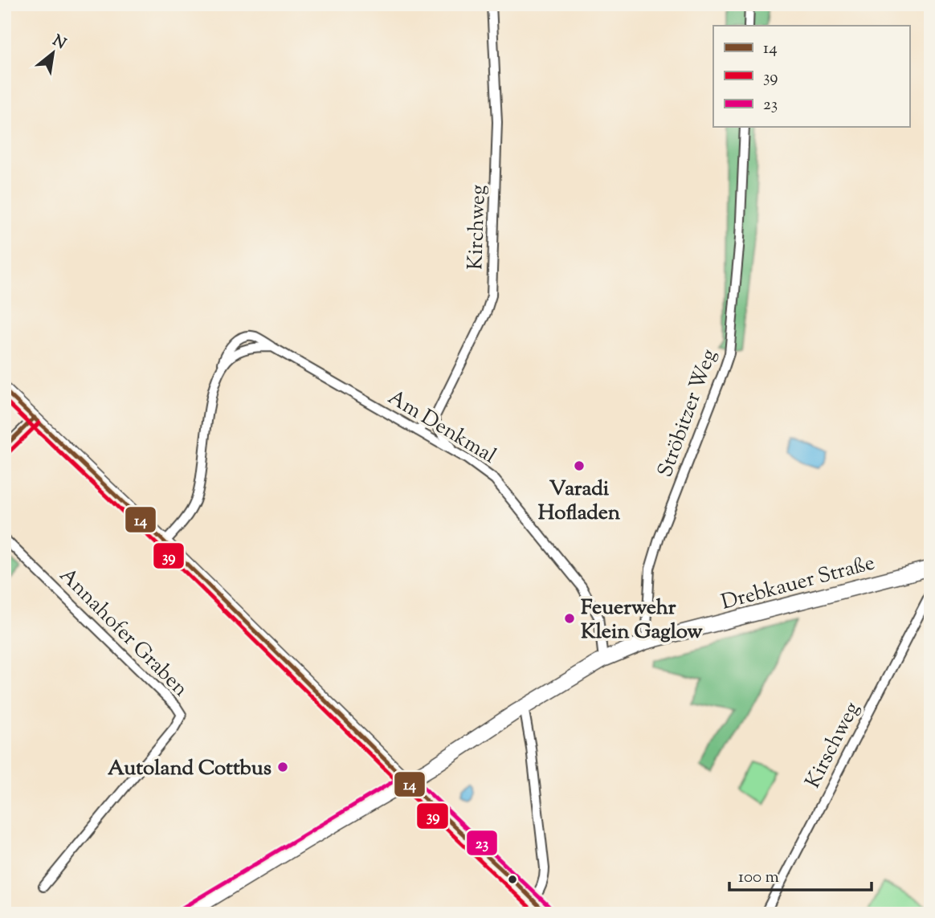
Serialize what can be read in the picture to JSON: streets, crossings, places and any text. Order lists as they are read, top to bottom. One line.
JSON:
{"streets":{"main road":["Drebkauer Straße"],"street":["Kirchweg","Ströbitzer Weg","Am Denkmal","Annahofer Graben","Kirschweg"]},"crossings":[["Kirchweg","Am Denkmal"],["Ströbitzer Weg","Drebkauer Straße"],["Am Denkmal","Drebkauer Straße"]],"places":["Varadi Hofladen","Feuerwehr Klein Gaglow","Autoland Cottbus"],"lines":["transit line 14","transit line 39","transit line 23"],"legend":["14","39","23"],"scale_bar":"100 m","north":"top right"}
